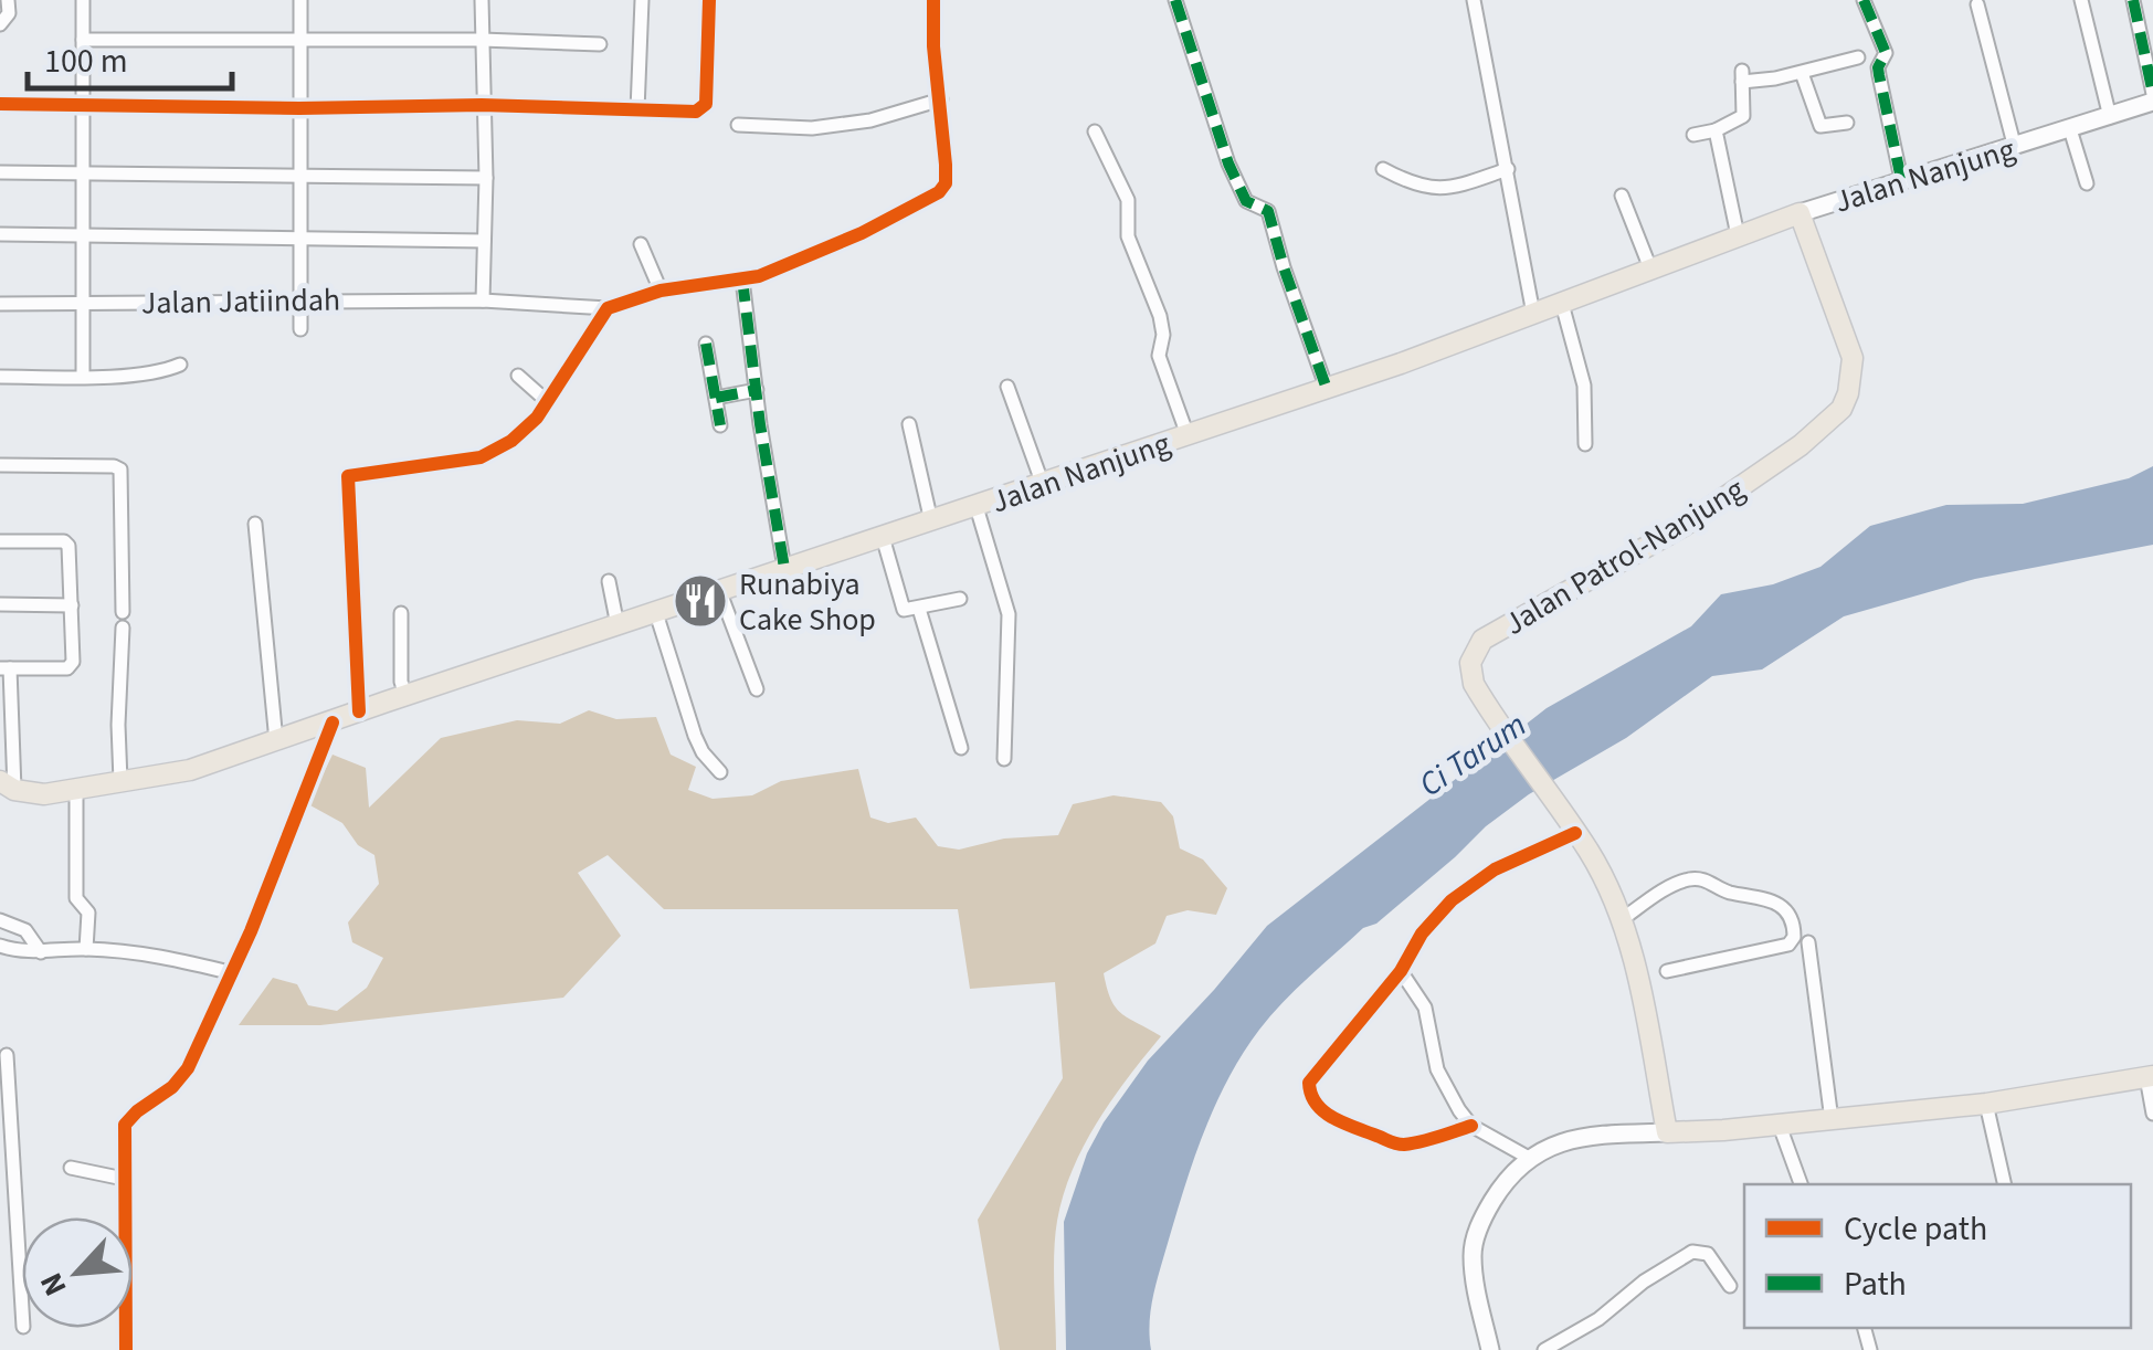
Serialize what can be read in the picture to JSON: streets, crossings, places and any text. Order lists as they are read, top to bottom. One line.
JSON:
{"streets":{"main road":["Jalan Nanjung","Jalan Patrol-Nanjung"],"street":["Jalan Jatiindah"]},"crossings":[["Jalan Nanjung","Jalan Patrol-Nanjung"]],"water":["Ci Tarum"],"places":{"restaurant":["Runabiya Cake Shop"]},"legend":["Cycle path","Path"],"scale_bar":"100 m","north":"bottom left"}
